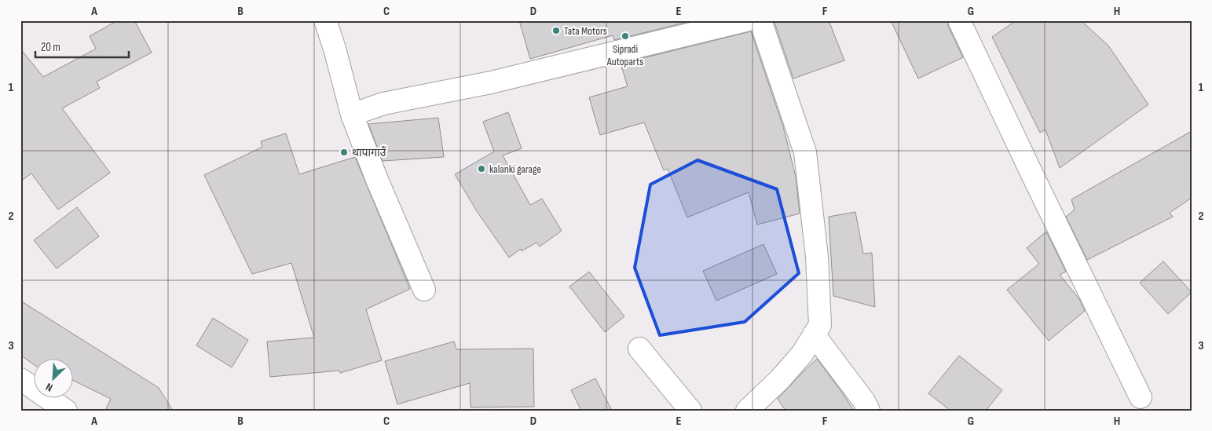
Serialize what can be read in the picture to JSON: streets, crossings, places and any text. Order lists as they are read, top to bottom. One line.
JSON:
{"places":["Tata Motors","Sipradi Autoparts","थापागाउँ","kalanki garage"],"scale_bar":"20 m","north":"bottom left","grid":{"columns":["A","B","C","D","E","F","G","H"],"rows":["1","2","3"]}}
